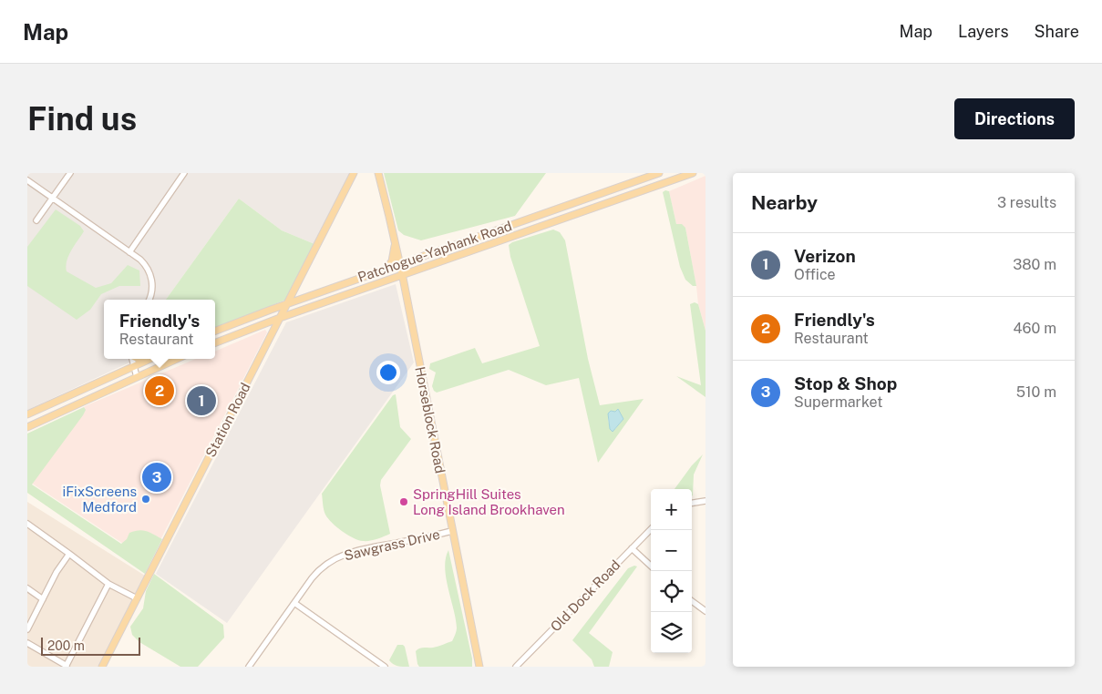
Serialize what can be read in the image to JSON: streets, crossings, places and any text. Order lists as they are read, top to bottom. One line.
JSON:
{"streets":{"main road":["Patchogue-Yaphank Road","Station Road","Horseblock Road"],"street":["Sawgrass Drive","Old Dock Road"]},"crossings":[["Patchogue-Yaphank Road","Station Road"],["Patchogue-Yaphank Road","Horseblock Road"],["Horseblock Road","Sawgrass Drive"]],"places":["iFixScreens Medford","SpringHill Suites Long Island Brookhaven"],"scale_bar":"200 m","page":{"header":"Map","nav":["Map","Layers","Share"],"buttons":"Directions","title":"Find us","heading":["Nearby","3 results"],"list":[{"mark":"1","name":"Verizon","note":"Office","value":"380 m"},{"mark":"2","name":"Friendly's","note":"Restaurant","value":"460 m"},{"mark":"3","name":"Stop & Shop","note":"Supermarket","value":"510 m"}],"popup":["Friendly's","Restaurant"],"pins":["2","1","3"],"map_buttons":["+","−"],"scale":"200 m"}}
